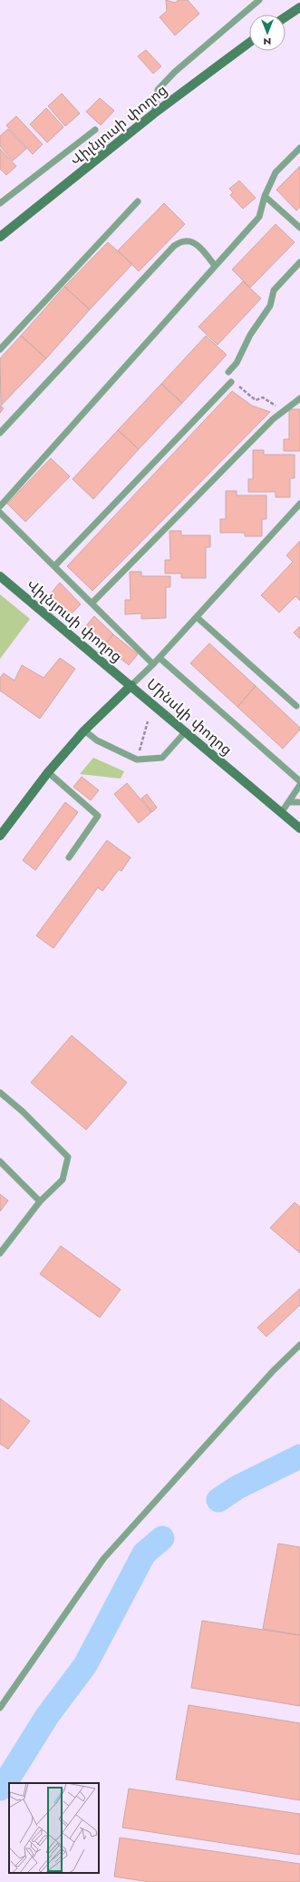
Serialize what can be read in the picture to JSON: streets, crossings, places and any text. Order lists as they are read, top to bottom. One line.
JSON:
{"streets":{"street":["Վիլնյուսի փողոց","Մինսկի փողոց"]},"crossings":[["Վիլնյուսի փողոց","Մինսկի փողոց"]],"north":"bottom"}
